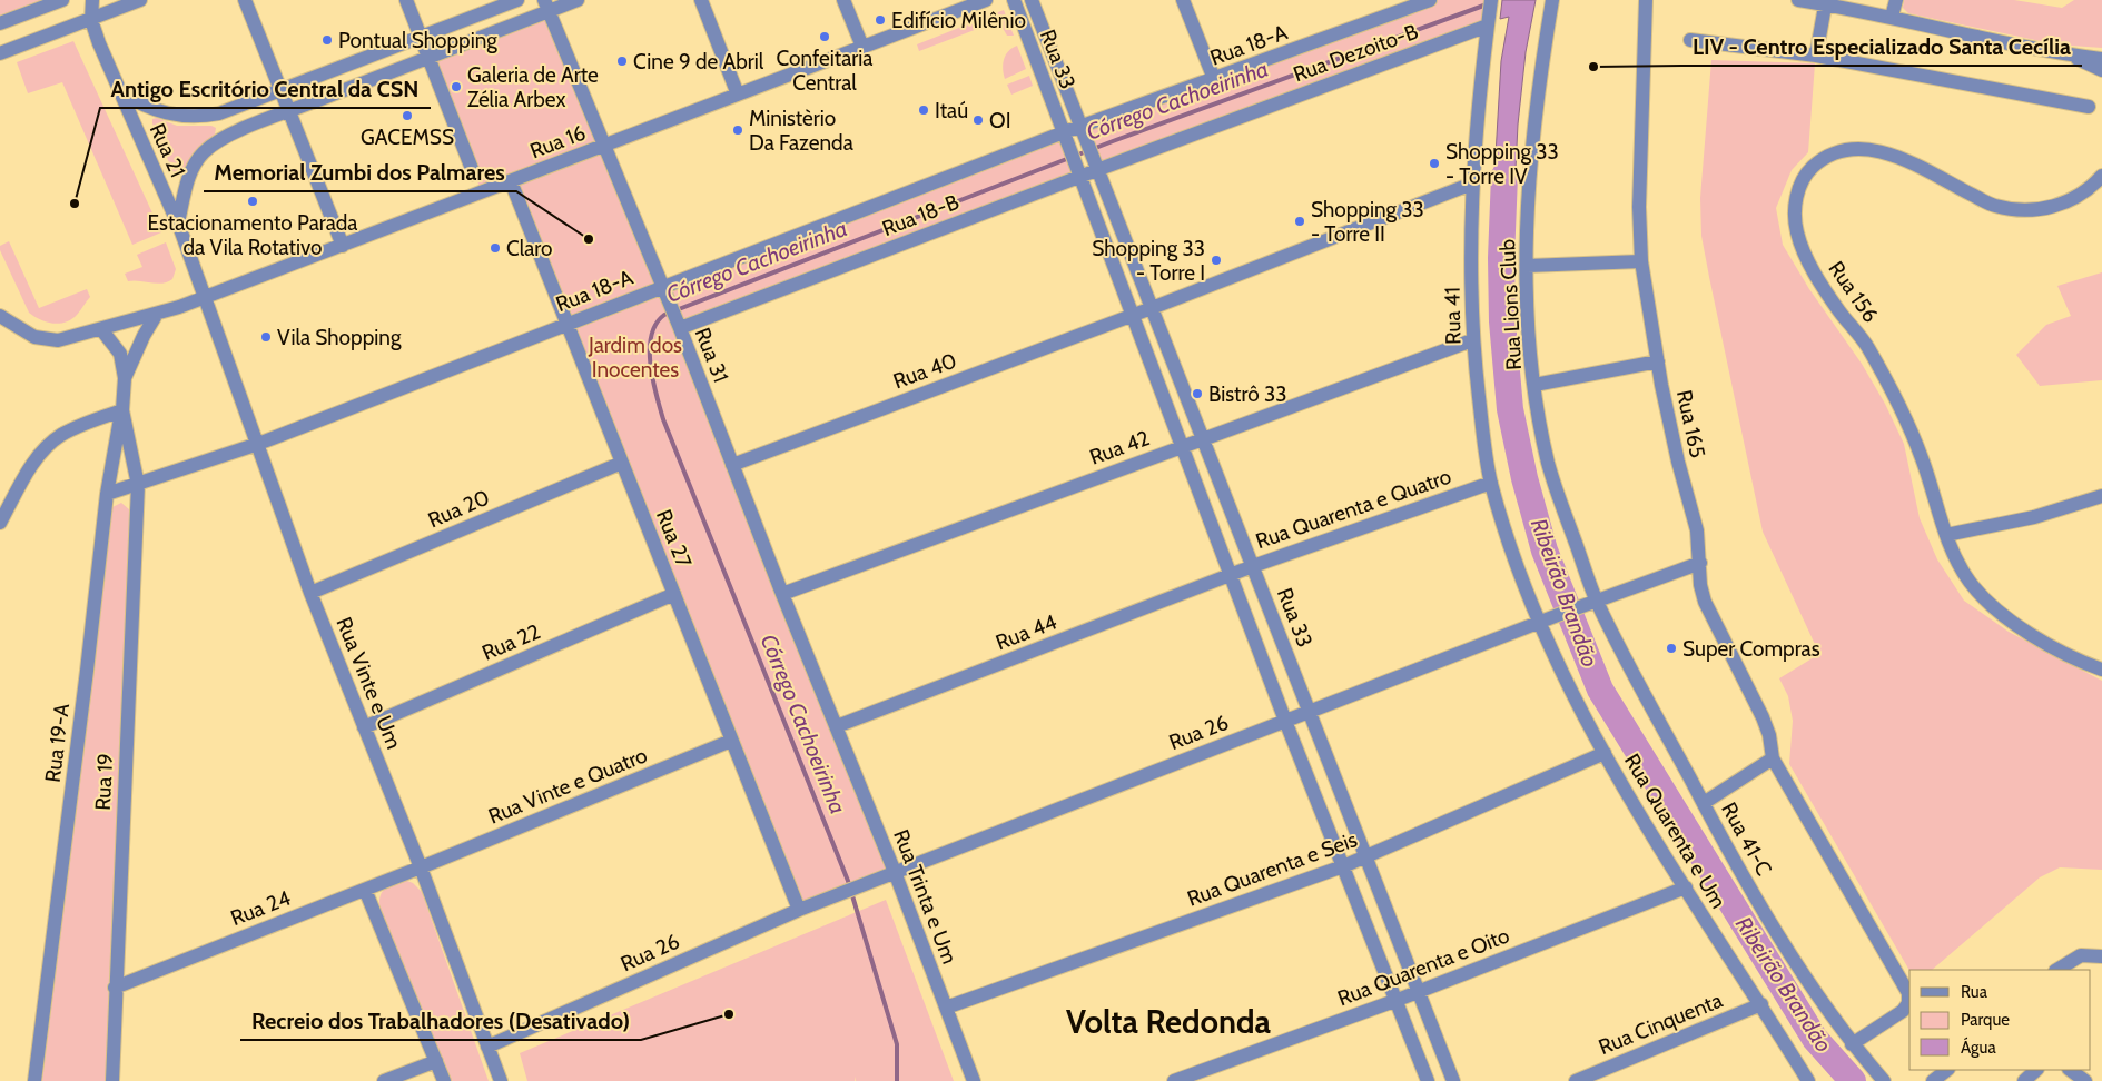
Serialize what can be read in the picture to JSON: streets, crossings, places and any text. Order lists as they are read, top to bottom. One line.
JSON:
{"streets":{"street":["Rua 18-A","Rua Dezoito-B","Rua 33","Rua 16","Rua 21","Rua 18-B","Rua 156","Rua Lions Club","Rua 41","Rua 31","Rua 40","Rua 165","Rua 42","Rua 20","Rua Quarenta e Quatro","Rua 27","Rua 44","Rua 22","Rua Vinte e Um","Rua 26","Rua 19-A","Rua 19","Rua Vinte e Quatro","Rua Quarenta e Um","Rua 41-C","Rua Quarenta e Seis","Rua Trinta e Um","Rua 24","Rua Quarenta e Oito","Rua Cinquenta"]},"crossings":[["Rua 18-A","Rua 33"],["Rua 18-A","Rua 31"],["Rua 18-A","Rua 27"],["Rua 18-A","Rua Vinte e Um"],["Rua 18-A","Rua 19-A"],["Rua 18-A","Rua 19"],["Rua Dezoito-B","Rua 33"],["Rua Dezoito-B","Rua 18-B"],["Rua Dezoito-B","Rua 41"],["Rua 33","Rua 18-B"],["Rua 33","Rua 40"],["Rua 33","Rua 42"],["Rua 33","Rua Quarenta e Quatro"],["Rua 33","Rua 26"],["Rua 33","Rua Quarenta e Seis"],["Rua 33","Rua Quarenta e Oito"],["Rua 16","Rua 21"],["Rua 16","Rua 31"],["Rua 16","Rua 27"],["Rua 16","Rua Vinte e Um"],["Rua 21","Rua Vinte e Um"],["Rua 18-B","Rua 31"],["Rua Lions Club","Rua 26"],["Rua Lions Club","Rua 41-C"],["Rua 41","Rua 42"],["Rua 41","Rua Quarenta e Quatro"],["Rua 41","Rua 26"],["Rua 41","Rua Quarenta e Um"],["Rua 31","Rua 40"],["Rua 31","Rua 42"],["Rua 31","Rua 44"],["Rua 31","Rua Trinta e Um"],["Rua 165","Rua 26"],["Rua 20","Rua 27"],["Rua 20","Rua Vinte e Um"],["Rua Quarenta e Quatro","Rua 44"],["Rua 27","Rua 22"],["Rua 27","Rua 26"],["Rua 27","Rua Vinte e Quatro"],["Rua 44","Rua Trinta e Um"],["Rua 22","Rua Vinte e Um"],["Rua Vinte e Um","Rua 26"],["Rua Vinte e Um","Rua Vinte e Quatro"],["Rua Vinte e Um","Rua 24"],["Rua 26","Rua Quarenta e Um"],["Rua 26","Rua 41-C"],["Rua 26","Rua Trinta e Um"],["Rua 19-A","Rua 19"],["Rua 19","Rua 24"],["Rua Vinte e Quatro","Rua 24"],["Rua Quarenta e Um","Rua Quarenta e Seis"],["Rua Quarenta e Um","Rua Quarenta e Oito"],["Rua Quarenta e Um","Rua Cinquenta"],["Rua Quarenta e Seis","Rua Trinta e Um"]],"districts":["Volta Redonda"],"water":["Córrego Cachoeirinha","Ribeirão Brandão"],"parks":["Jardim dos Inocentes"],"places":["Edifício Milênio","Confeitaria Central","Pontual Shopping","Cine 9 de Abril","LIV - Centro Especializado Santa Cecília","Galeria de Arte Zélia Arbex","Itaú","GACEMSS","OI","Ministèrio Da Fazenda","Shopping 33 - Torre IV","Estacionamento Parada da Vila Rotativo","Antigo Escritório Central da CSN","Shopping 33 - Torre II","Memorial Zumbi dos Palmares","Claro","Shopping 33 - Torre I","Vila Shopping","Bistrô 33","Super Compras","Recreio dos Trabalhadores (Desativado)"],"legend":["Rua","Parque","Água"]}
